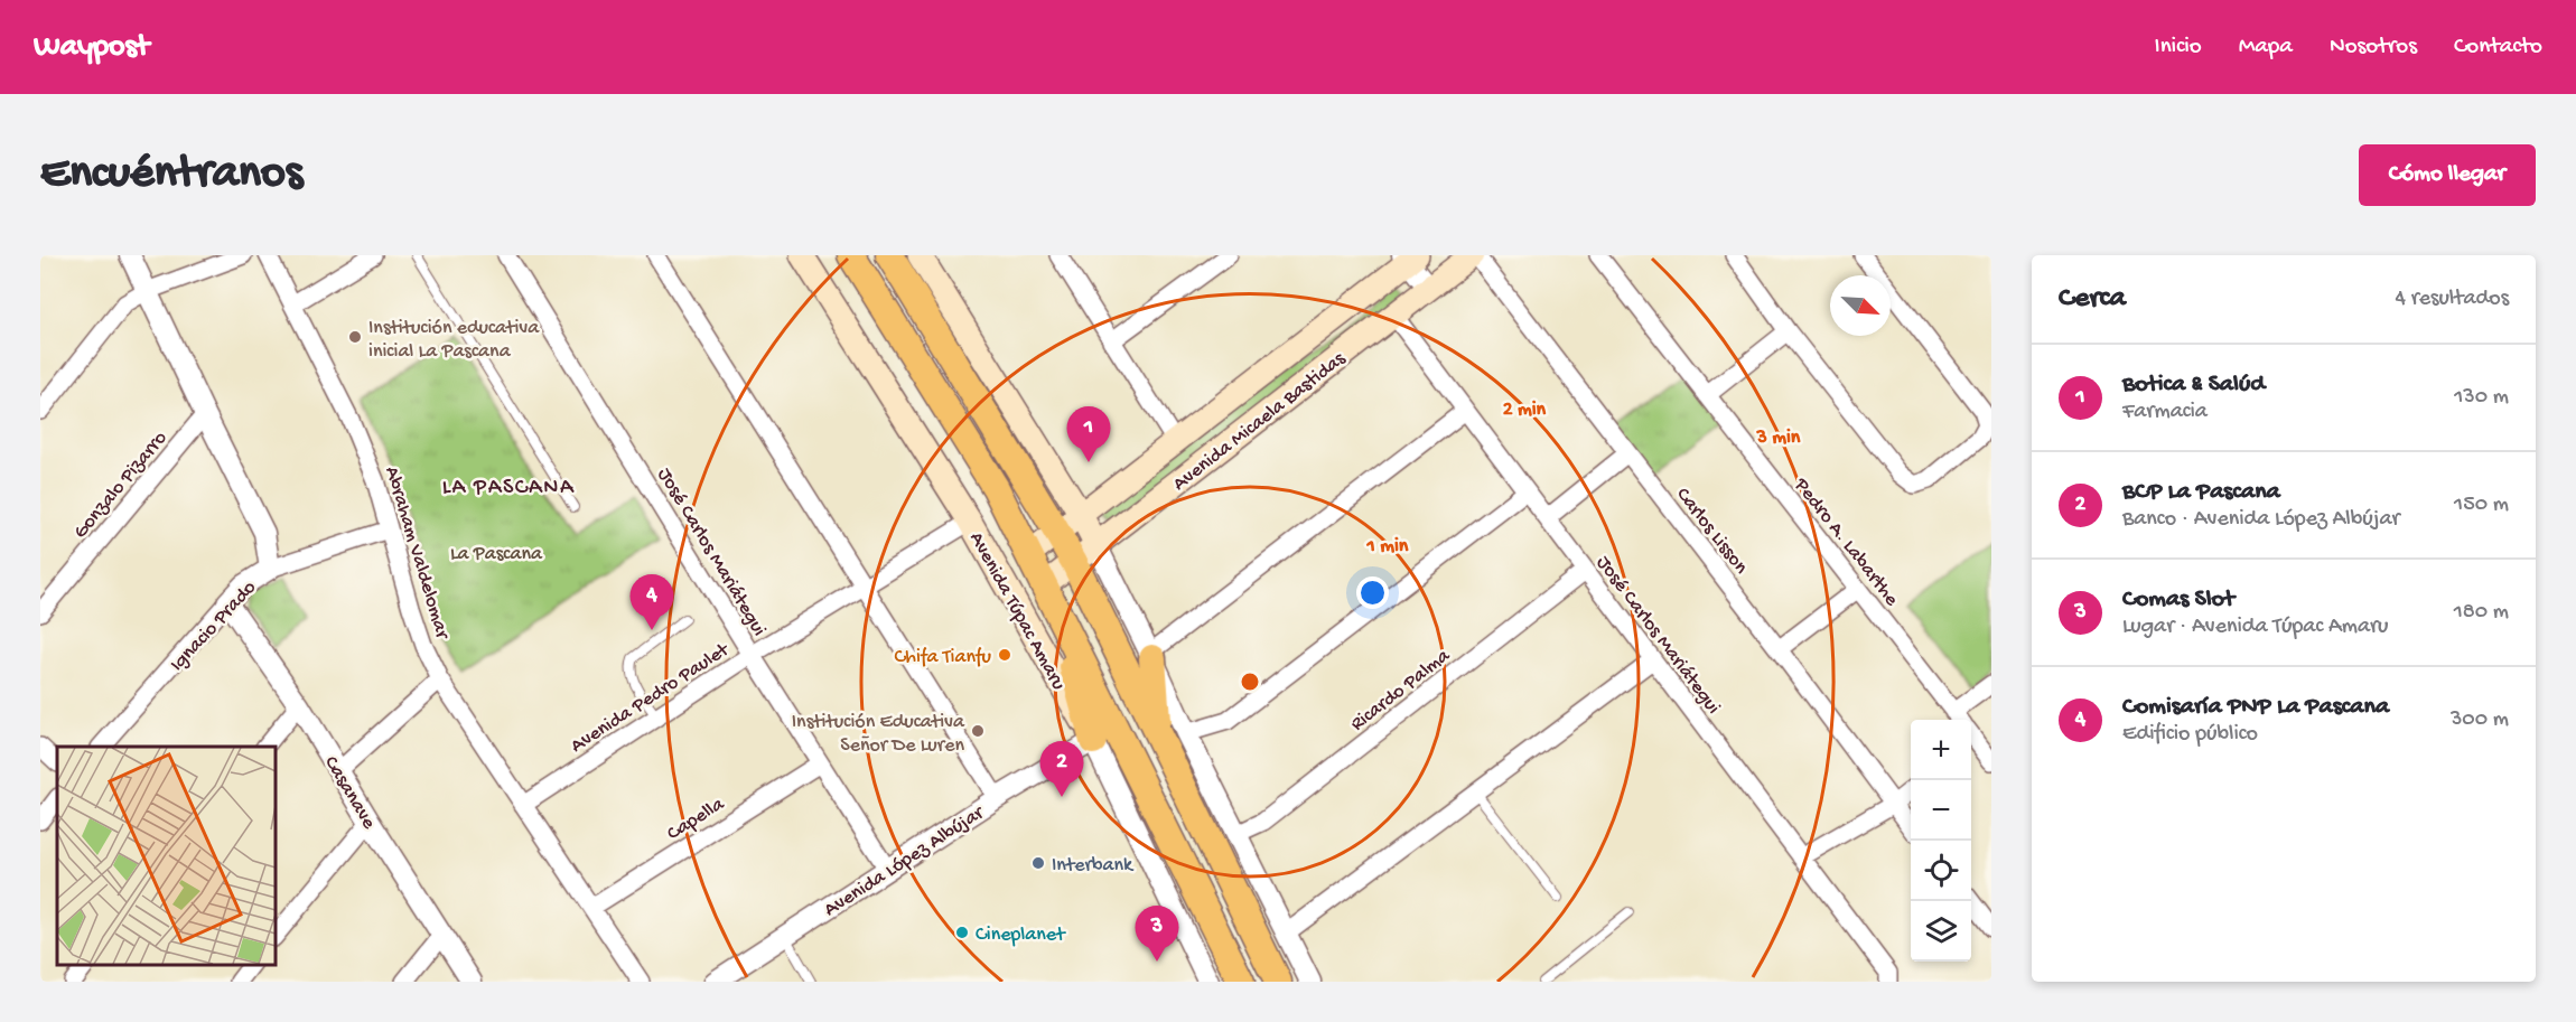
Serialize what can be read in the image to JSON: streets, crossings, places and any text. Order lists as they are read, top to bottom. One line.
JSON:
{"streets":{"highway":["Avenida Túpac Amaru"],"main road":["Avenida Micaela Bastidas"],"street":["Gonzalo Pizarro","Carlos Lisson","Pedro A. Labarthe","José Carlos Mariátegui","Abraham Valdelomar","Ignacio Prado","Ricardo Palma","Avenida Pedro Paulet","Casanave","Capella","Avenida López Albújar"]},"crossings":[["Avenida Micaela Bastidas","Carlos Lisson"],["Avenida Micaela Bastidas","José Carlos Mariátegui"],["Avenida Micaela Bastidas","Avenida Túpac Amaru"],["José Carlos Mariátegui","Ricardo Palma"],["José Carlos Mariátegui","Avenida Pedro Paulet"],["José Carlos Mariátegui","Capella"],["José Carlos Mariátegui","Avenida López Albújar"],["Abraham Valdelomar","Ignacio Prado"],["Abraham Valdelomar","Avenida Pedro Paulet"],["Abraham Valdelomar","Capella"],["Avenida Túpac Amaru","Avenida Pedro Paulet"],["Avenida Túpac Amaru","Avenida López Albújar"],["Ignacio Prado","Casanave"]],"districts":["LA PASCANA"],"parks":["La Pascana"],"places":["Institución educativa inicial La Pascana","Chifa Tianfu","Institución Educativa Señor De Luren","Interbank","Cineplanet"],"north":"bottom right","page":{"header":"Waypost","nav":["Inicio","Mapa","Nosotros","Contacto"],"buttons":"Cómo llegar","title":"Encuéntranos","heading":["Cerca","4 resultados"],"list":[{"mark":"1","name":"Botica & Salúd","note":"Farmacia","value":"130 m"},{"mark":"2","name":"BCP La Pascana","note":"Banco · Avenida López Albújar","value":"150 m"},{"mark":"3","name":"Comas Slot","note":"Lugar · Avenida Túpac Amaru","value":"180 m"},{"mark":"4","name":"Comisaría PNP La Pascana","note":"Edificio público","value":"300 m"}],"pins":["1","4","2","3"],"map_buttons":["+","−"]},"rings":["2 min","3 min","1 min"]}
